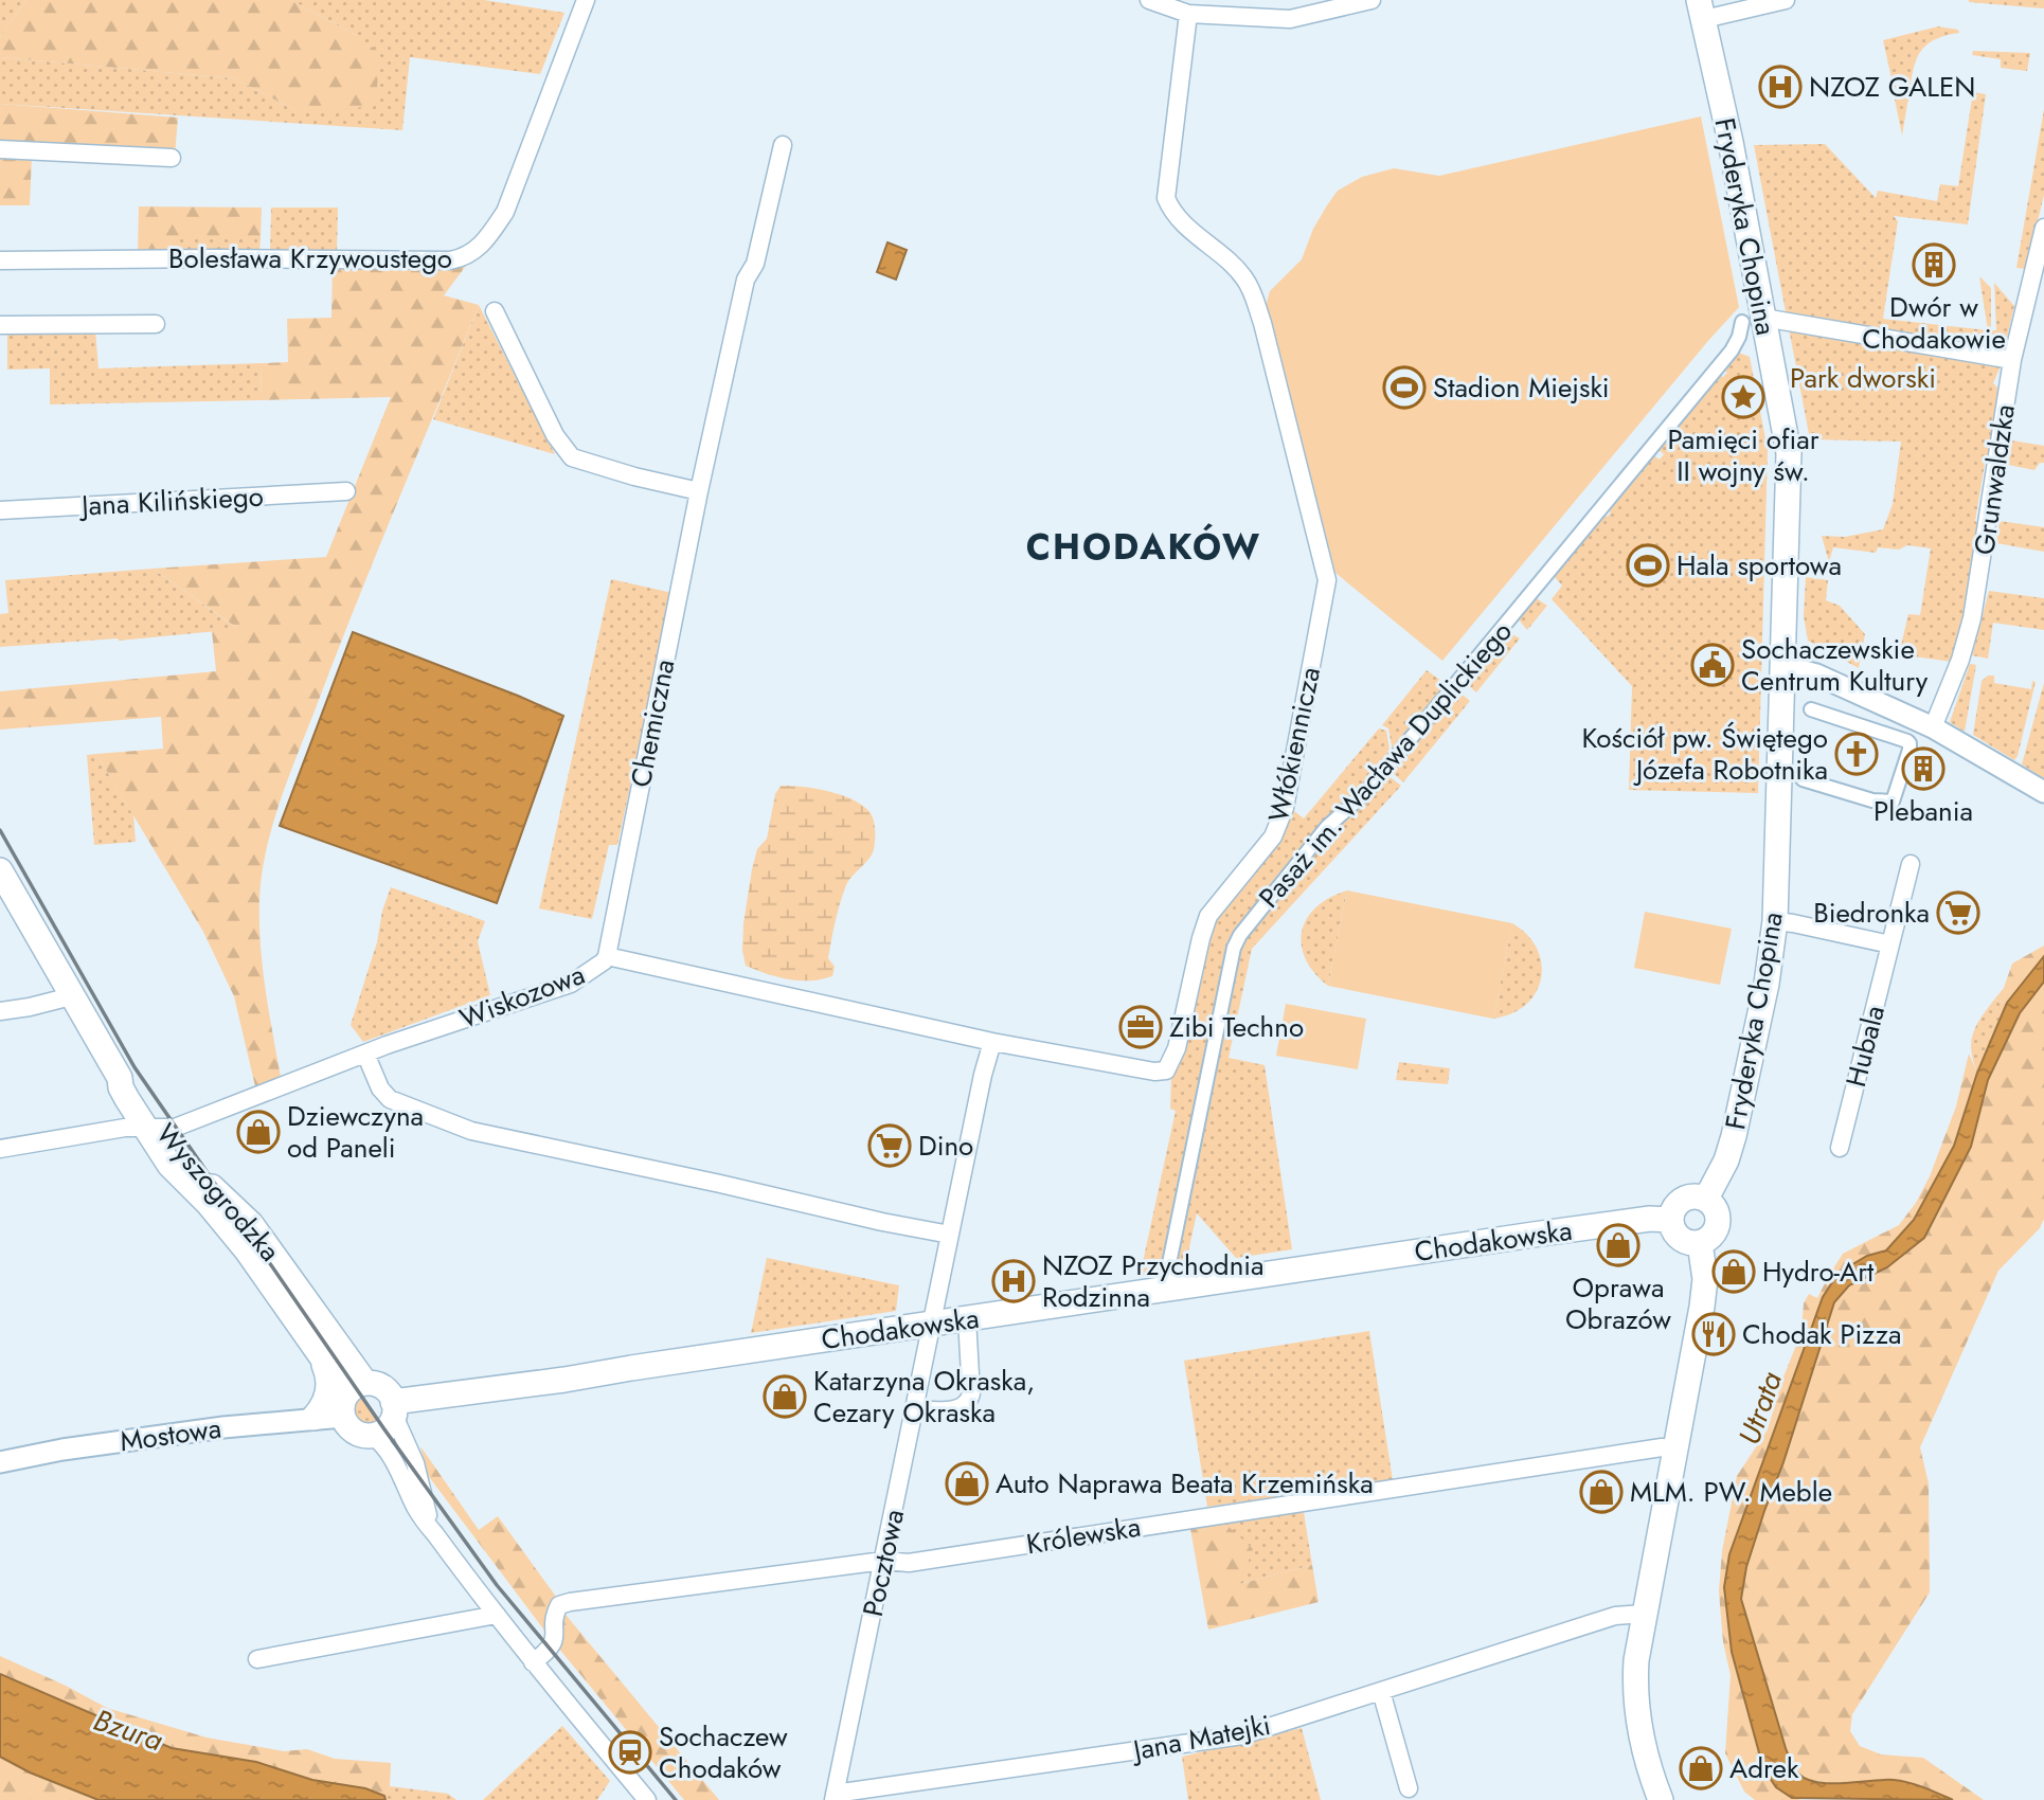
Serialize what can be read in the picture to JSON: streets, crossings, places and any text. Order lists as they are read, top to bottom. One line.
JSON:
{"streets":{"main road":["Fryderyka Chopina","Wyszogrodzka","Chodakowska"],"street":["Bolesława Krzywoustego","Grunwaldzka","Jana Kilińskiego","Chemiczna","Włókiennicza","Pasaż im. Wacława Duplickiego","Wiskozowa","Hubala","Mostowa","Królewska","Pocztowa","Jana Matejki"]},"crossings":[["Fryderyka Chopina","Pasaż im. Wacława Duplickiego"],["Fryderyka Chopina","Chodakowska"],["Chemiczna","Wiskozowa"],["Włókiennicza","Wiskozowa"],["Wiskozowa","Wyszogrodzka"],["Wyszogrodzka","Chodakowska"],["Wyszogrodzka","Mostowa"],["Chodakowska","Mostowa"],["Chodakowska","Pocztowa"],["Królewska","Pocztowa"],["Pocztowa","Jana Matejki"]],"districts":["CHODAKÓW"],"water":["Utrata","Bzura"],"parks":["Park dworski"],"places":{"hospital":["NZOZ GALEN","NZOZ Przychodnia Rodzinna"],"building":["Dwór w Chodakowie","Plebania"],"sports":["Stadion Miejski","Hala sportowa"],"place":["Pamięci ofiar II wojny św."],"public building":["Sochaczewskie Centrum Kultury"],"church":["Kościół pw. Świętego Józefa Robotnika"],"supermarket":["Biedronka","Dino"],"office":["Zibi Techno"],"shop":["Dziewczyna od Paneli","Oprawa Obrazów","Hydro-Art","Katarzyna Okraska, Cezary Okraska","Auto Naprawa Beata Krzemińska","MLM. PW. Meble","Adrek"],"restaurant":["Chodak Pizza"],"station":["Sochaczew Chodaków"]}}
